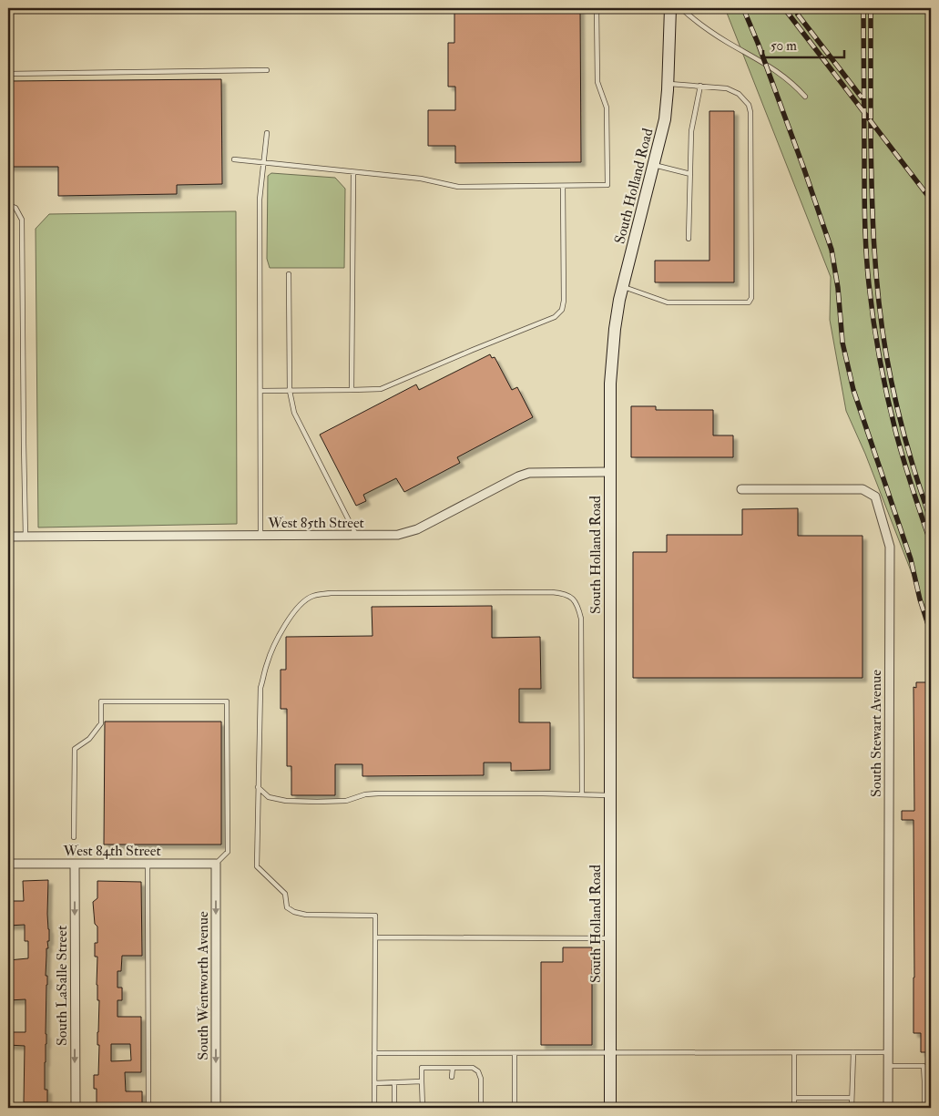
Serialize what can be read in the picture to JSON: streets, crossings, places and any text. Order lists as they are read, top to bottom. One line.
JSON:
{"streets":{"main road":["South Holland Road"],"street":["West 85th Street","South Stewart Avenue","West 84th Street","South LaSalle Street","South Wentworth Avenue"]},"crossings":[["South Holland Road","West 85th Street"],["West 84th Street","South LaSalle Street"],["West 84th Street","South Wentworth Avenue"]],"one_way":["South LaSalle Street","South Wentworth Avenue"],"scale_bar":"50 m"}
